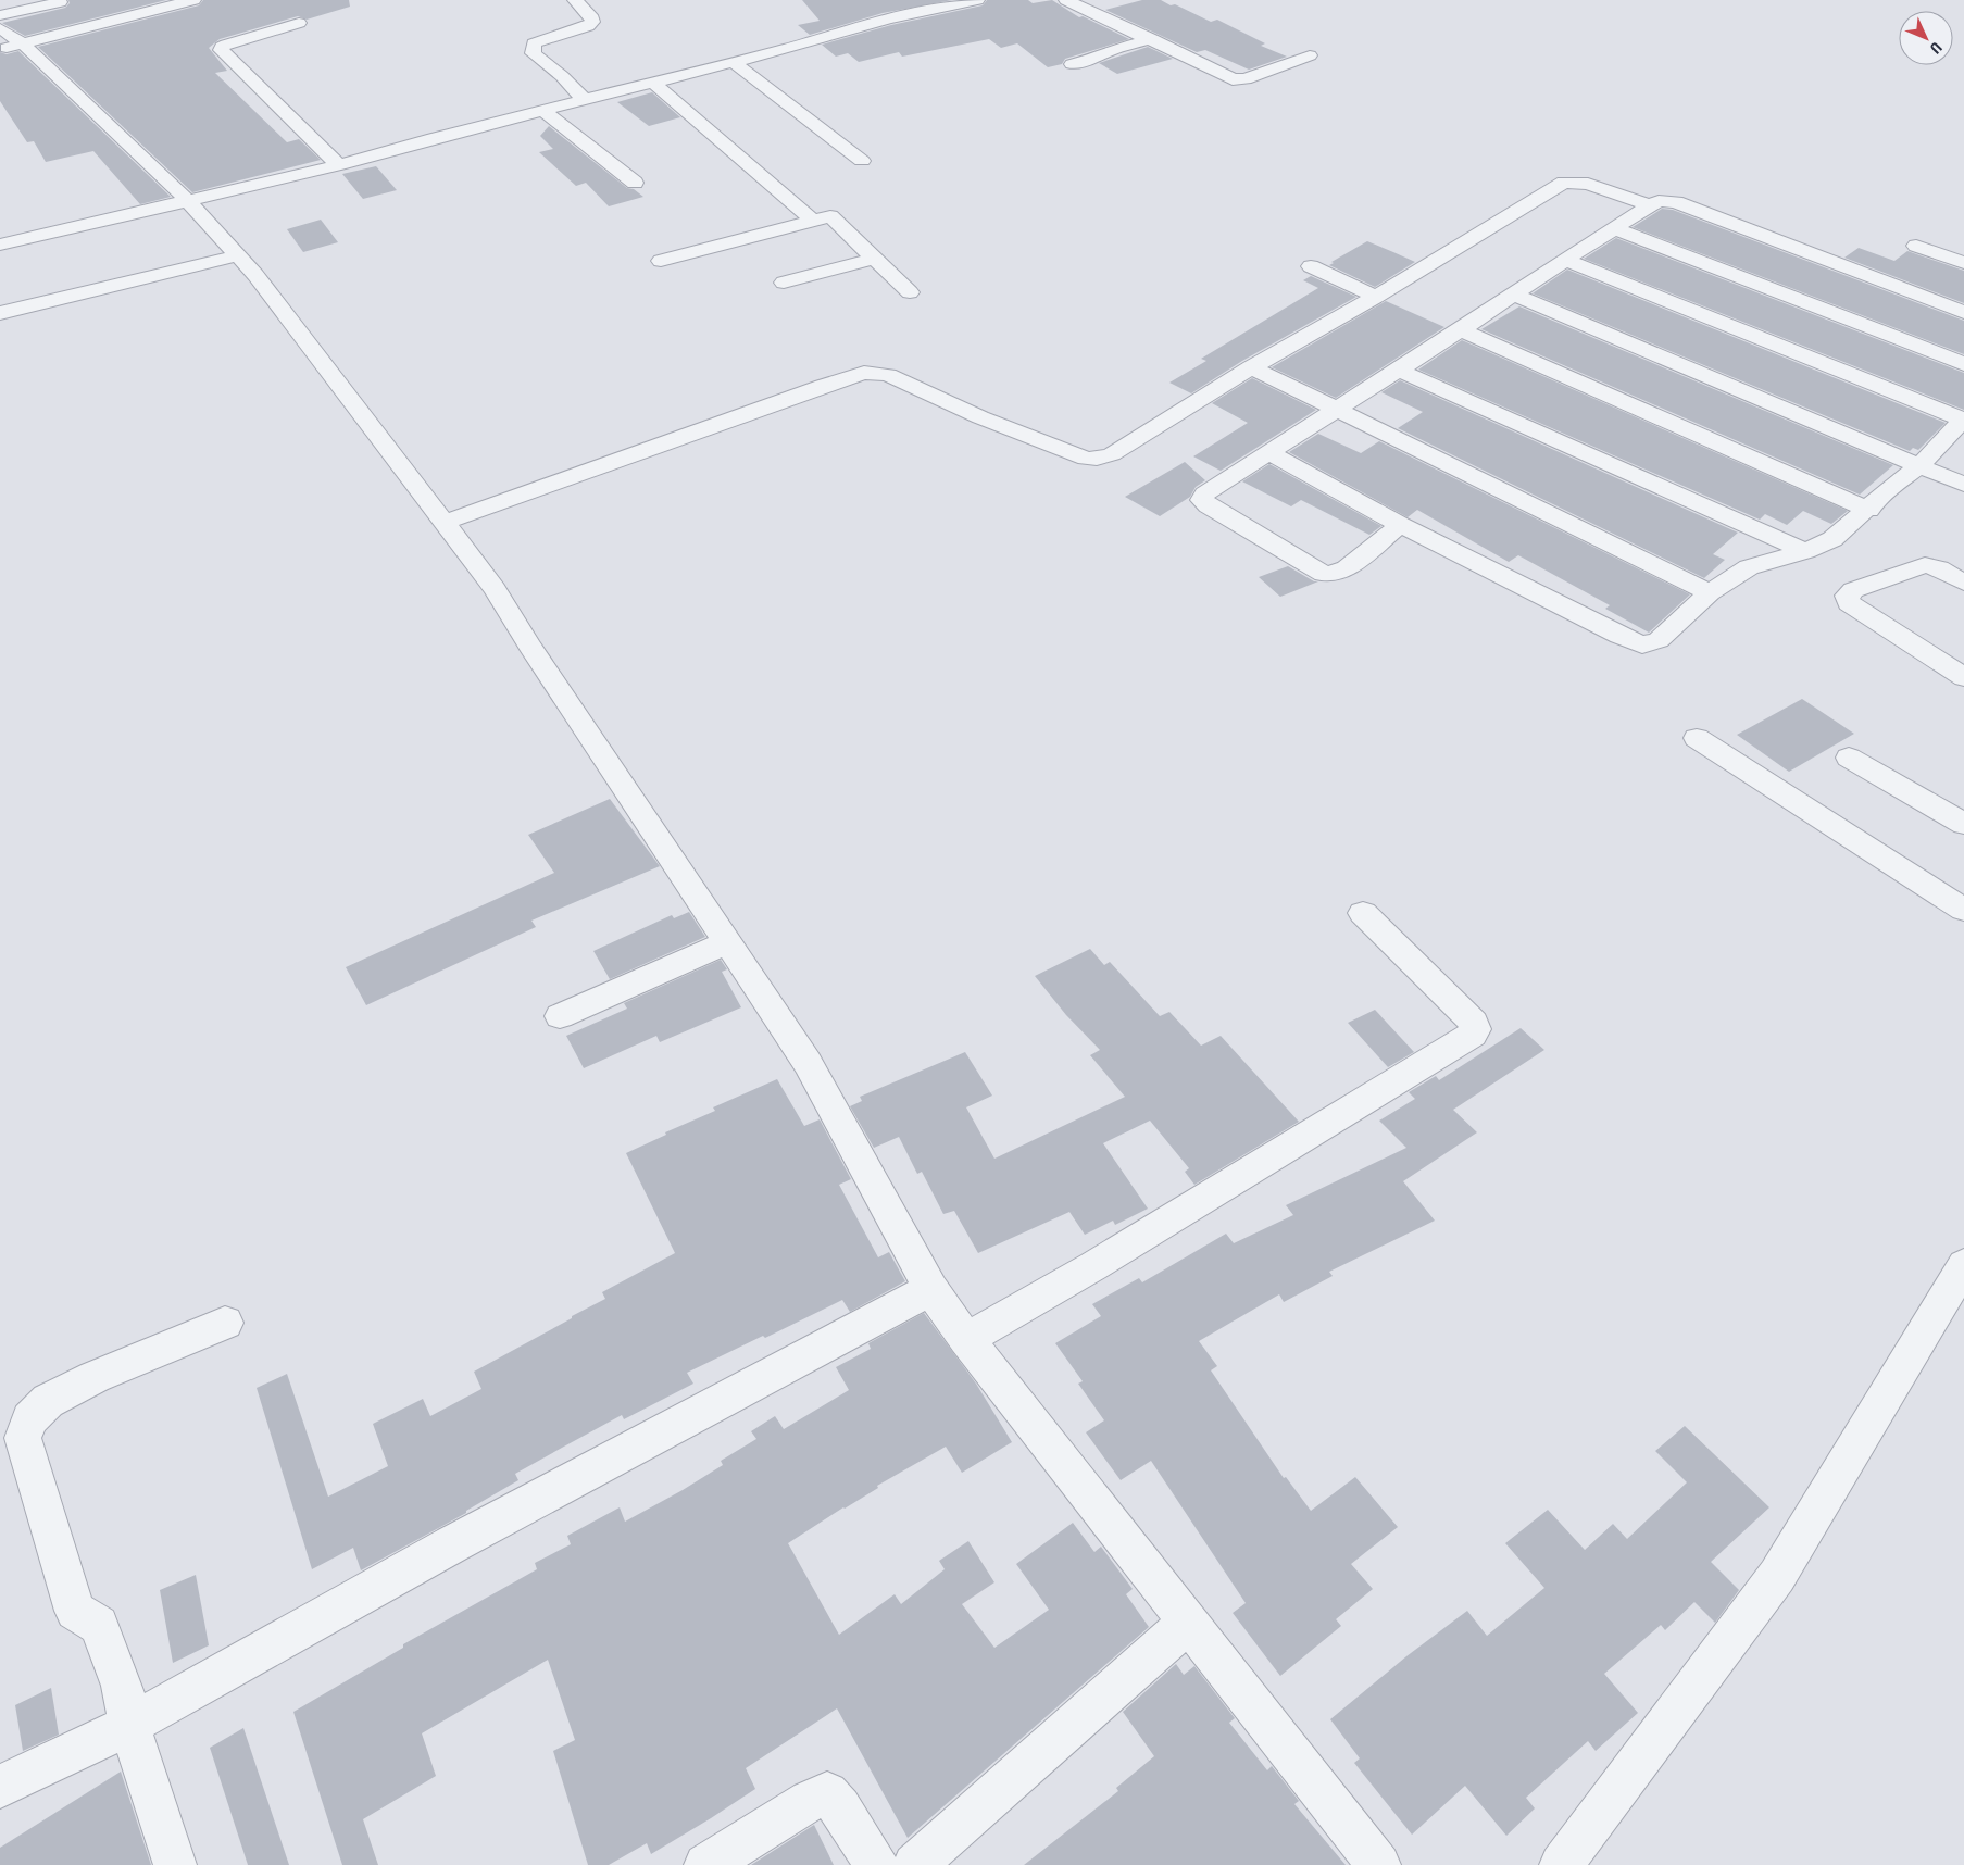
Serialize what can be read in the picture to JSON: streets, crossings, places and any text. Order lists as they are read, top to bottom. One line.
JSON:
{"north":"bottom right"}
